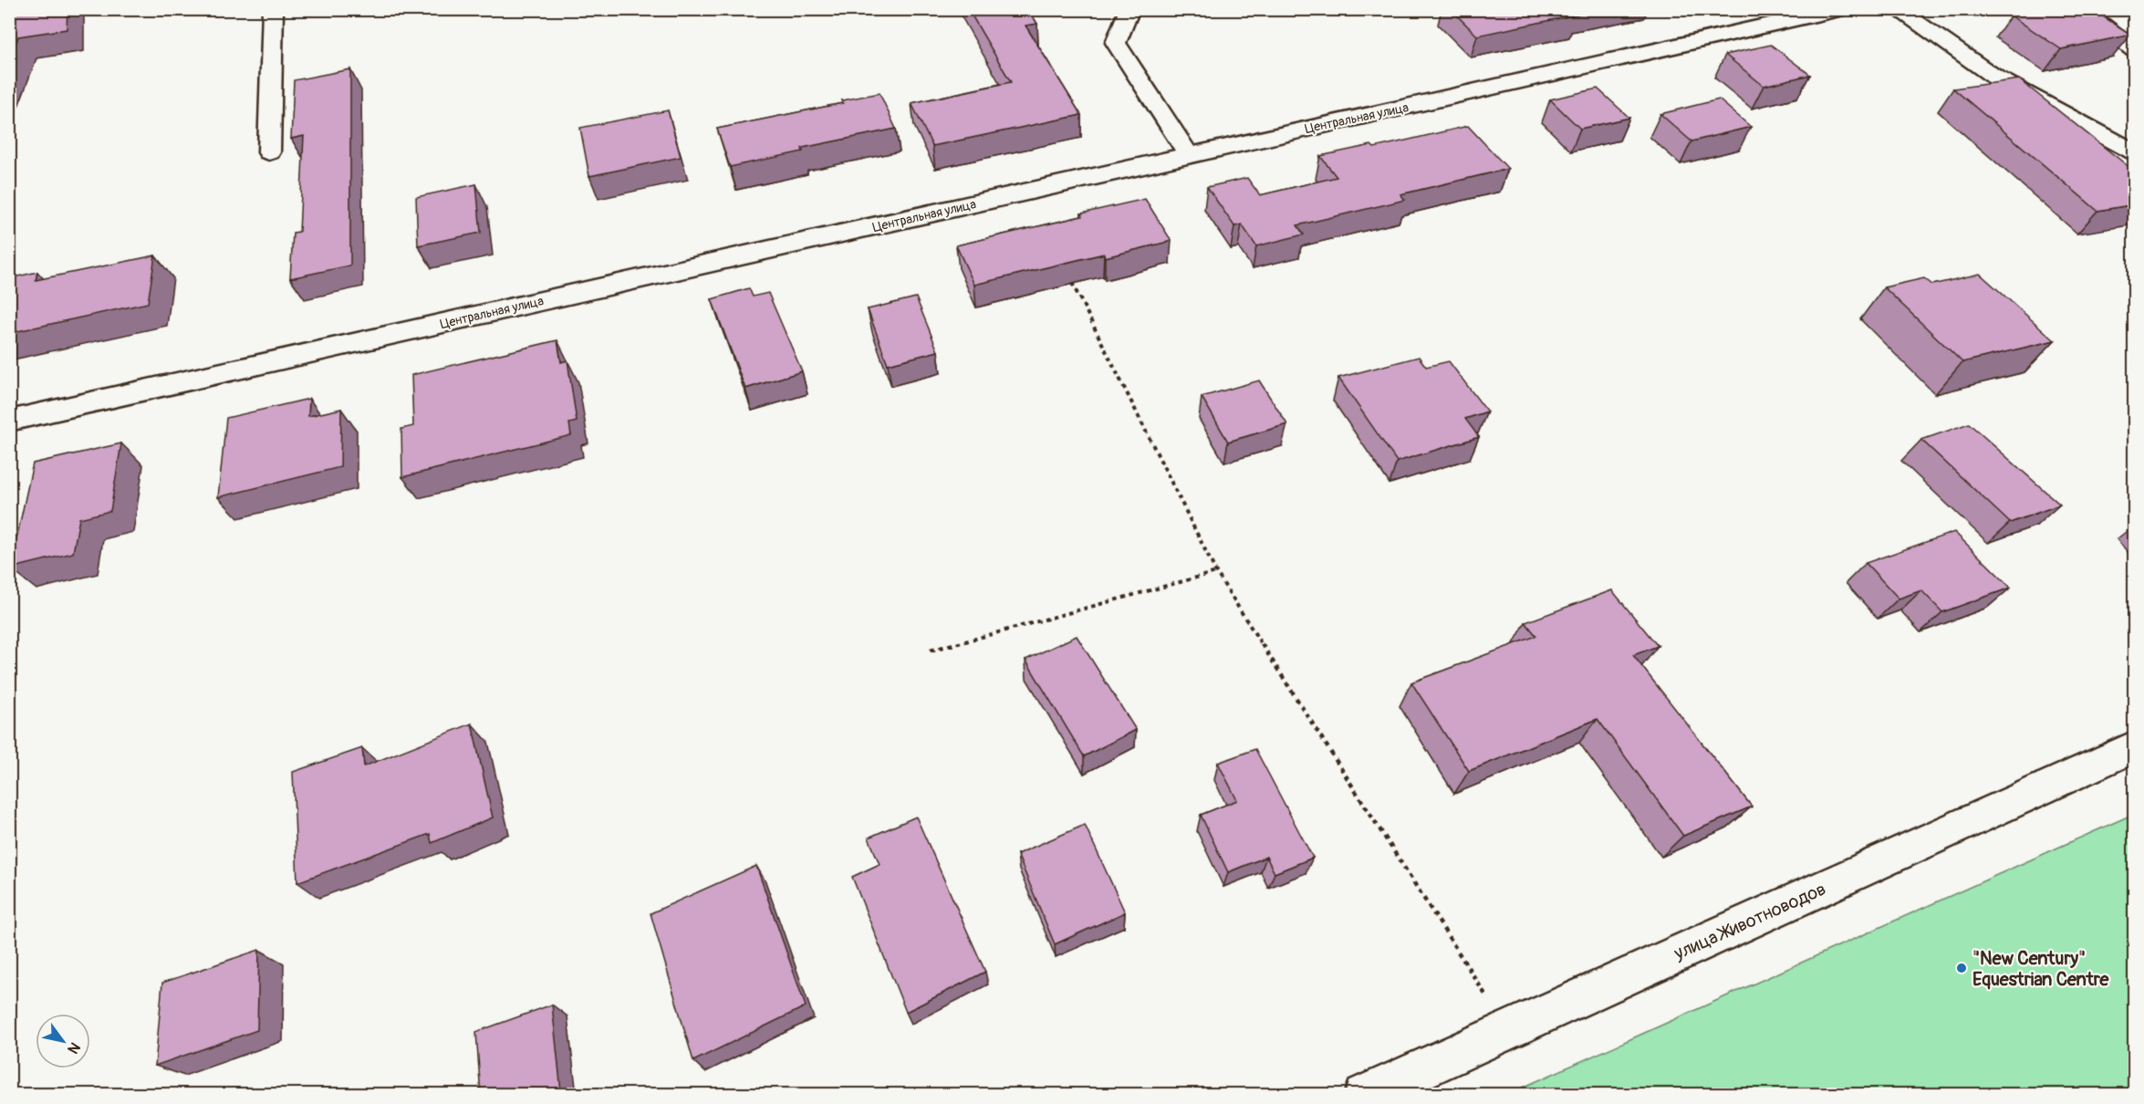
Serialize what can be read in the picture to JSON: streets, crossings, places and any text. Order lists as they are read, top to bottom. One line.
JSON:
{"streets":{"street":["Центральная улица","улица Животноводов"]},"places":["\"New Century\" Equestrian Centre"],"north":"bottom right"}
